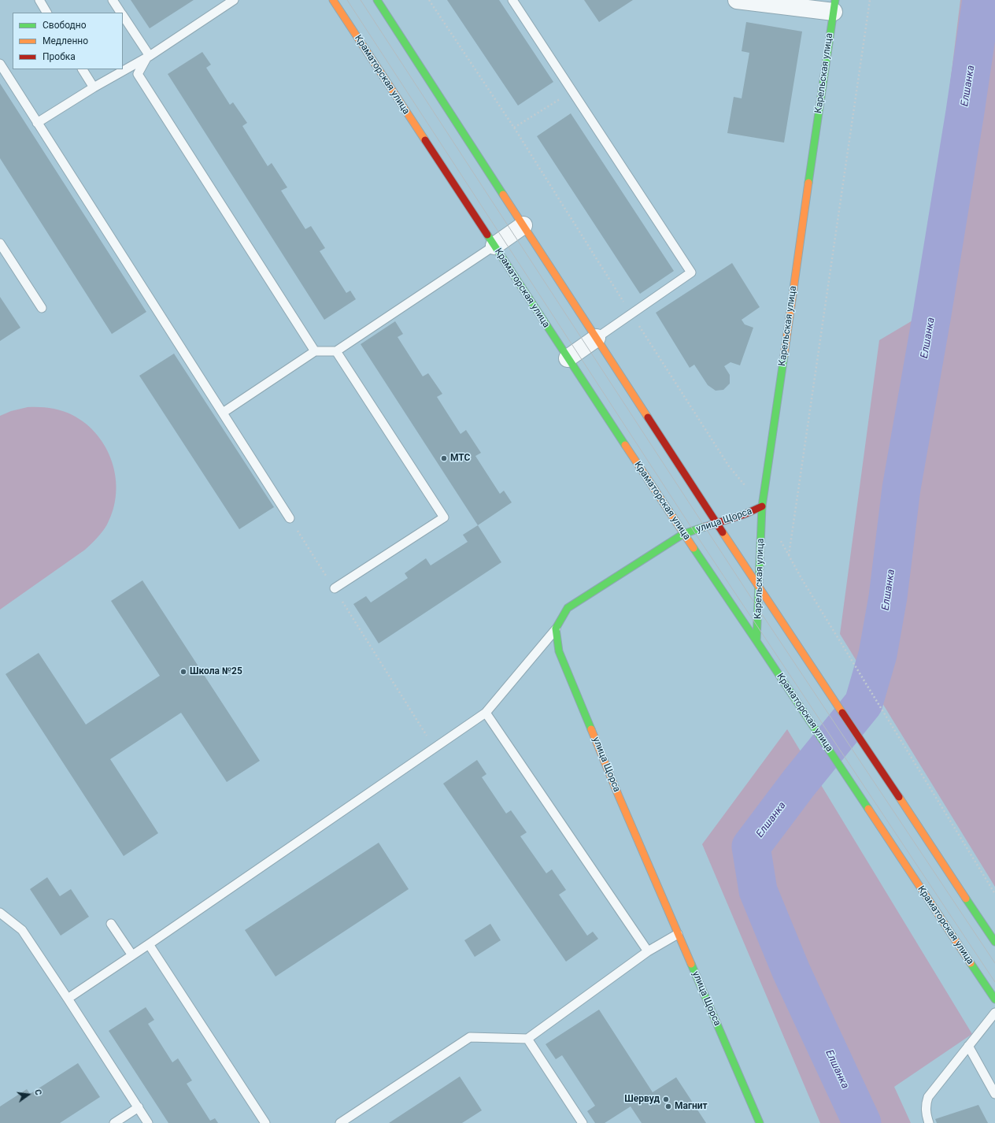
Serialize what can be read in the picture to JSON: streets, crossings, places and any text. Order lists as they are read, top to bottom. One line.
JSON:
{"streets":{"main road":["Карельская улица","Краматорская улица","улица Щорса"]},"crossings":[["Карельская улица","Краматорская улица"],["Карельская улица","улица Щорса"],["Краматорская улица","улица Щорса"]],"water":["Елшанка"],"places":["МТС","Школа №25","Шервуд","Магнит"],"legend":["Свободно","Медленно","Пробка"],"north":"right"}
